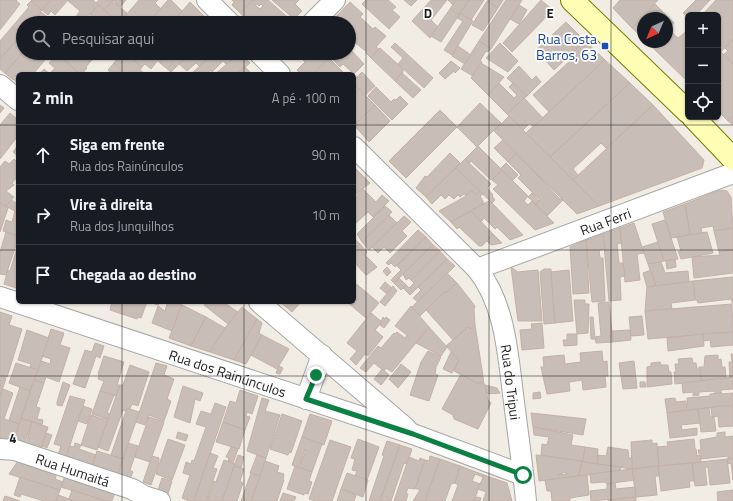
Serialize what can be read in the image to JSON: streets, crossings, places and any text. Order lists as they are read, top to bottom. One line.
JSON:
{"streets":{"street":["Rua Ferri","Rua dos Rainúnculos","Rua do Tripui","Rua Humaitá"]},"crossings":[["Rua Ferri","Rua do Tripui"],["Rua dos Rainúnculos","Rua do Tripui"]],"places":{"transit":["Rua Costa Barros, 63"]},"north":"bottom left","page":{"map_buttons":["+","−"],"search":"Pesquisar aqui","heading":["2 min","A pé · 100 m"],"list":[["Siga em frente","Rua dos Rainúnculos","90 m"],["Vire à direita","Rua dos Junquilhos","10 m"],"Chegada ao destino"]},"grid":{"columns":["D","E"],"rows":["4"]}}
